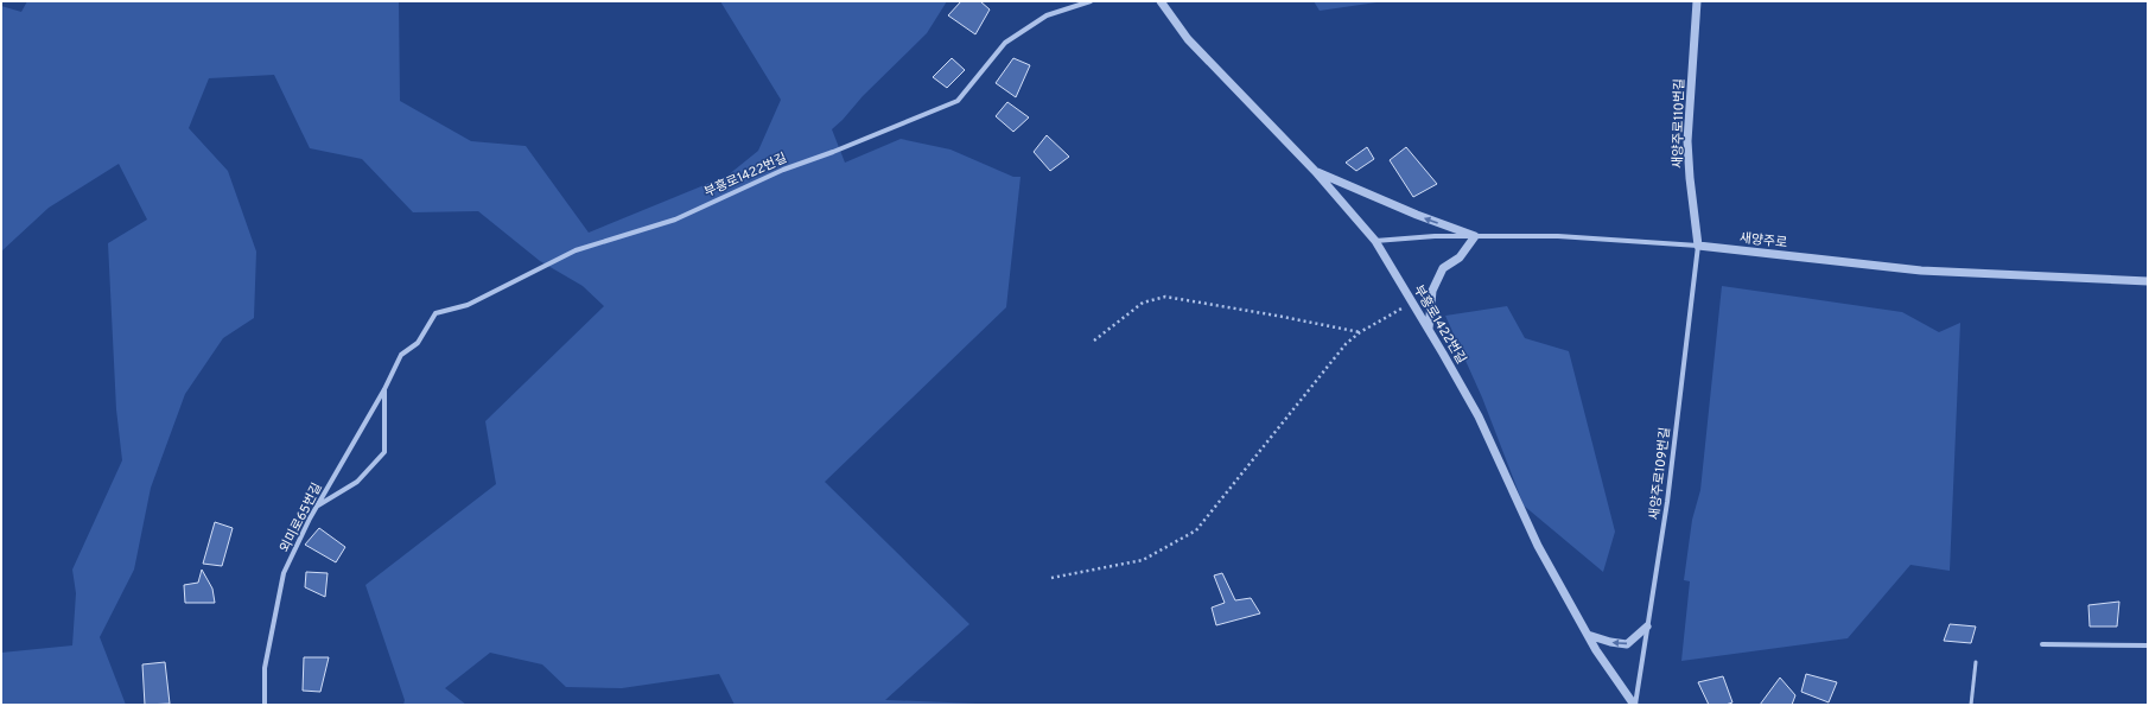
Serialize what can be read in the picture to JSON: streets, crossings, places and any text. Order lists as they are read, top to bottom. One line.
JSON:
{"streets":{"street":["새양주로110번길","부흥로1422번길","새양주로","새양주로109번길","외미로65번길"]},"crossings":[["새양주로110번길","새양주로"],["새양주로110번길","새양주로109번길"],["부흥로1422번길","새양주로"],["부흥로1422번길","새양주로109번길"],["부흥로1422번길","외미로65번길"],["새양주로","새양주로109번길"]]}
